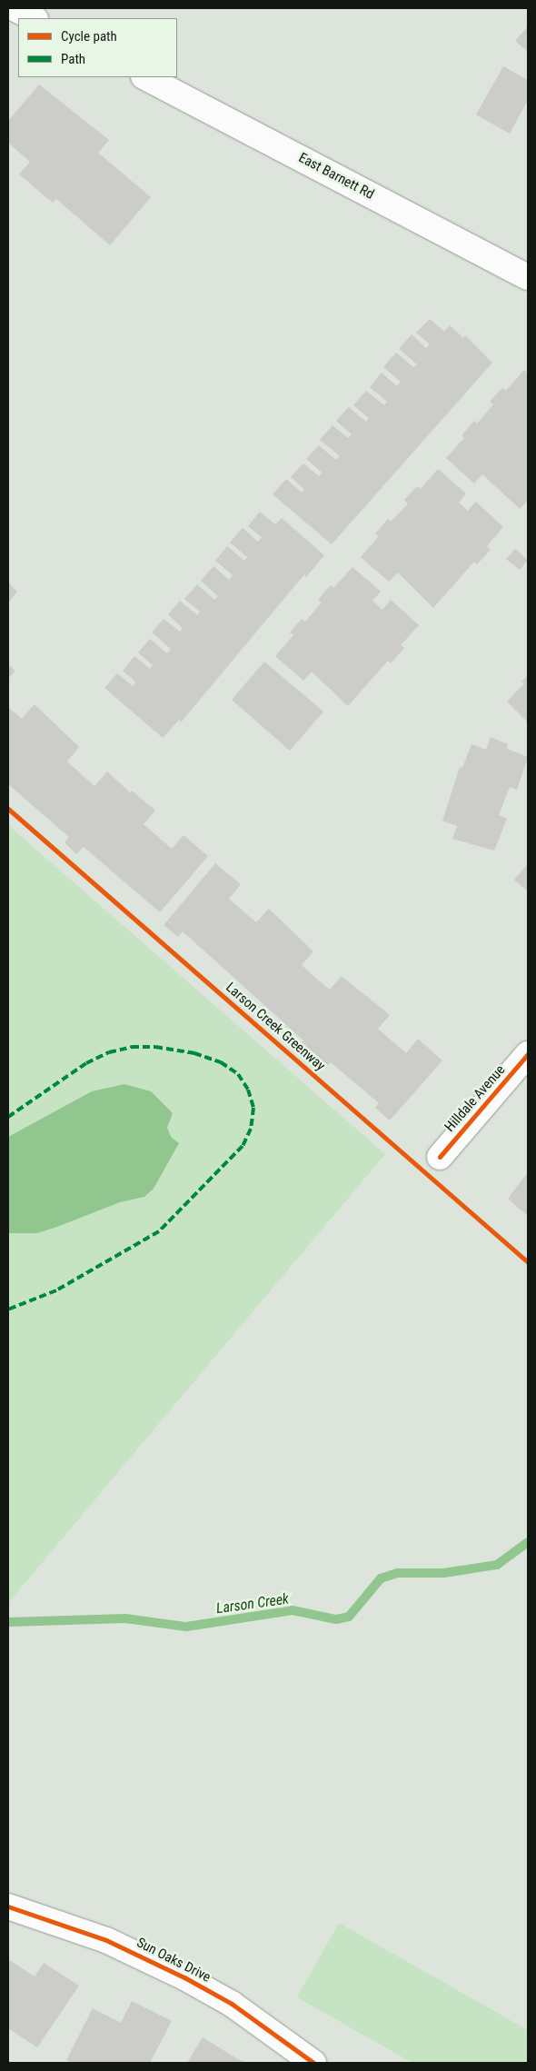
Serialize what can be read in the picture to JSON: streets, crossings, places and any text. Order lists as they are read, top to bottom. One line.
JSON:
{"streets":{"street":["East Barnett Rd","Hilldale Avenue","Sun Oaks Drive"],"cycle path":["Larson Creek Greenway"]},"water":["Larson Creek"],"legend":["Cycle path","Path"]}
